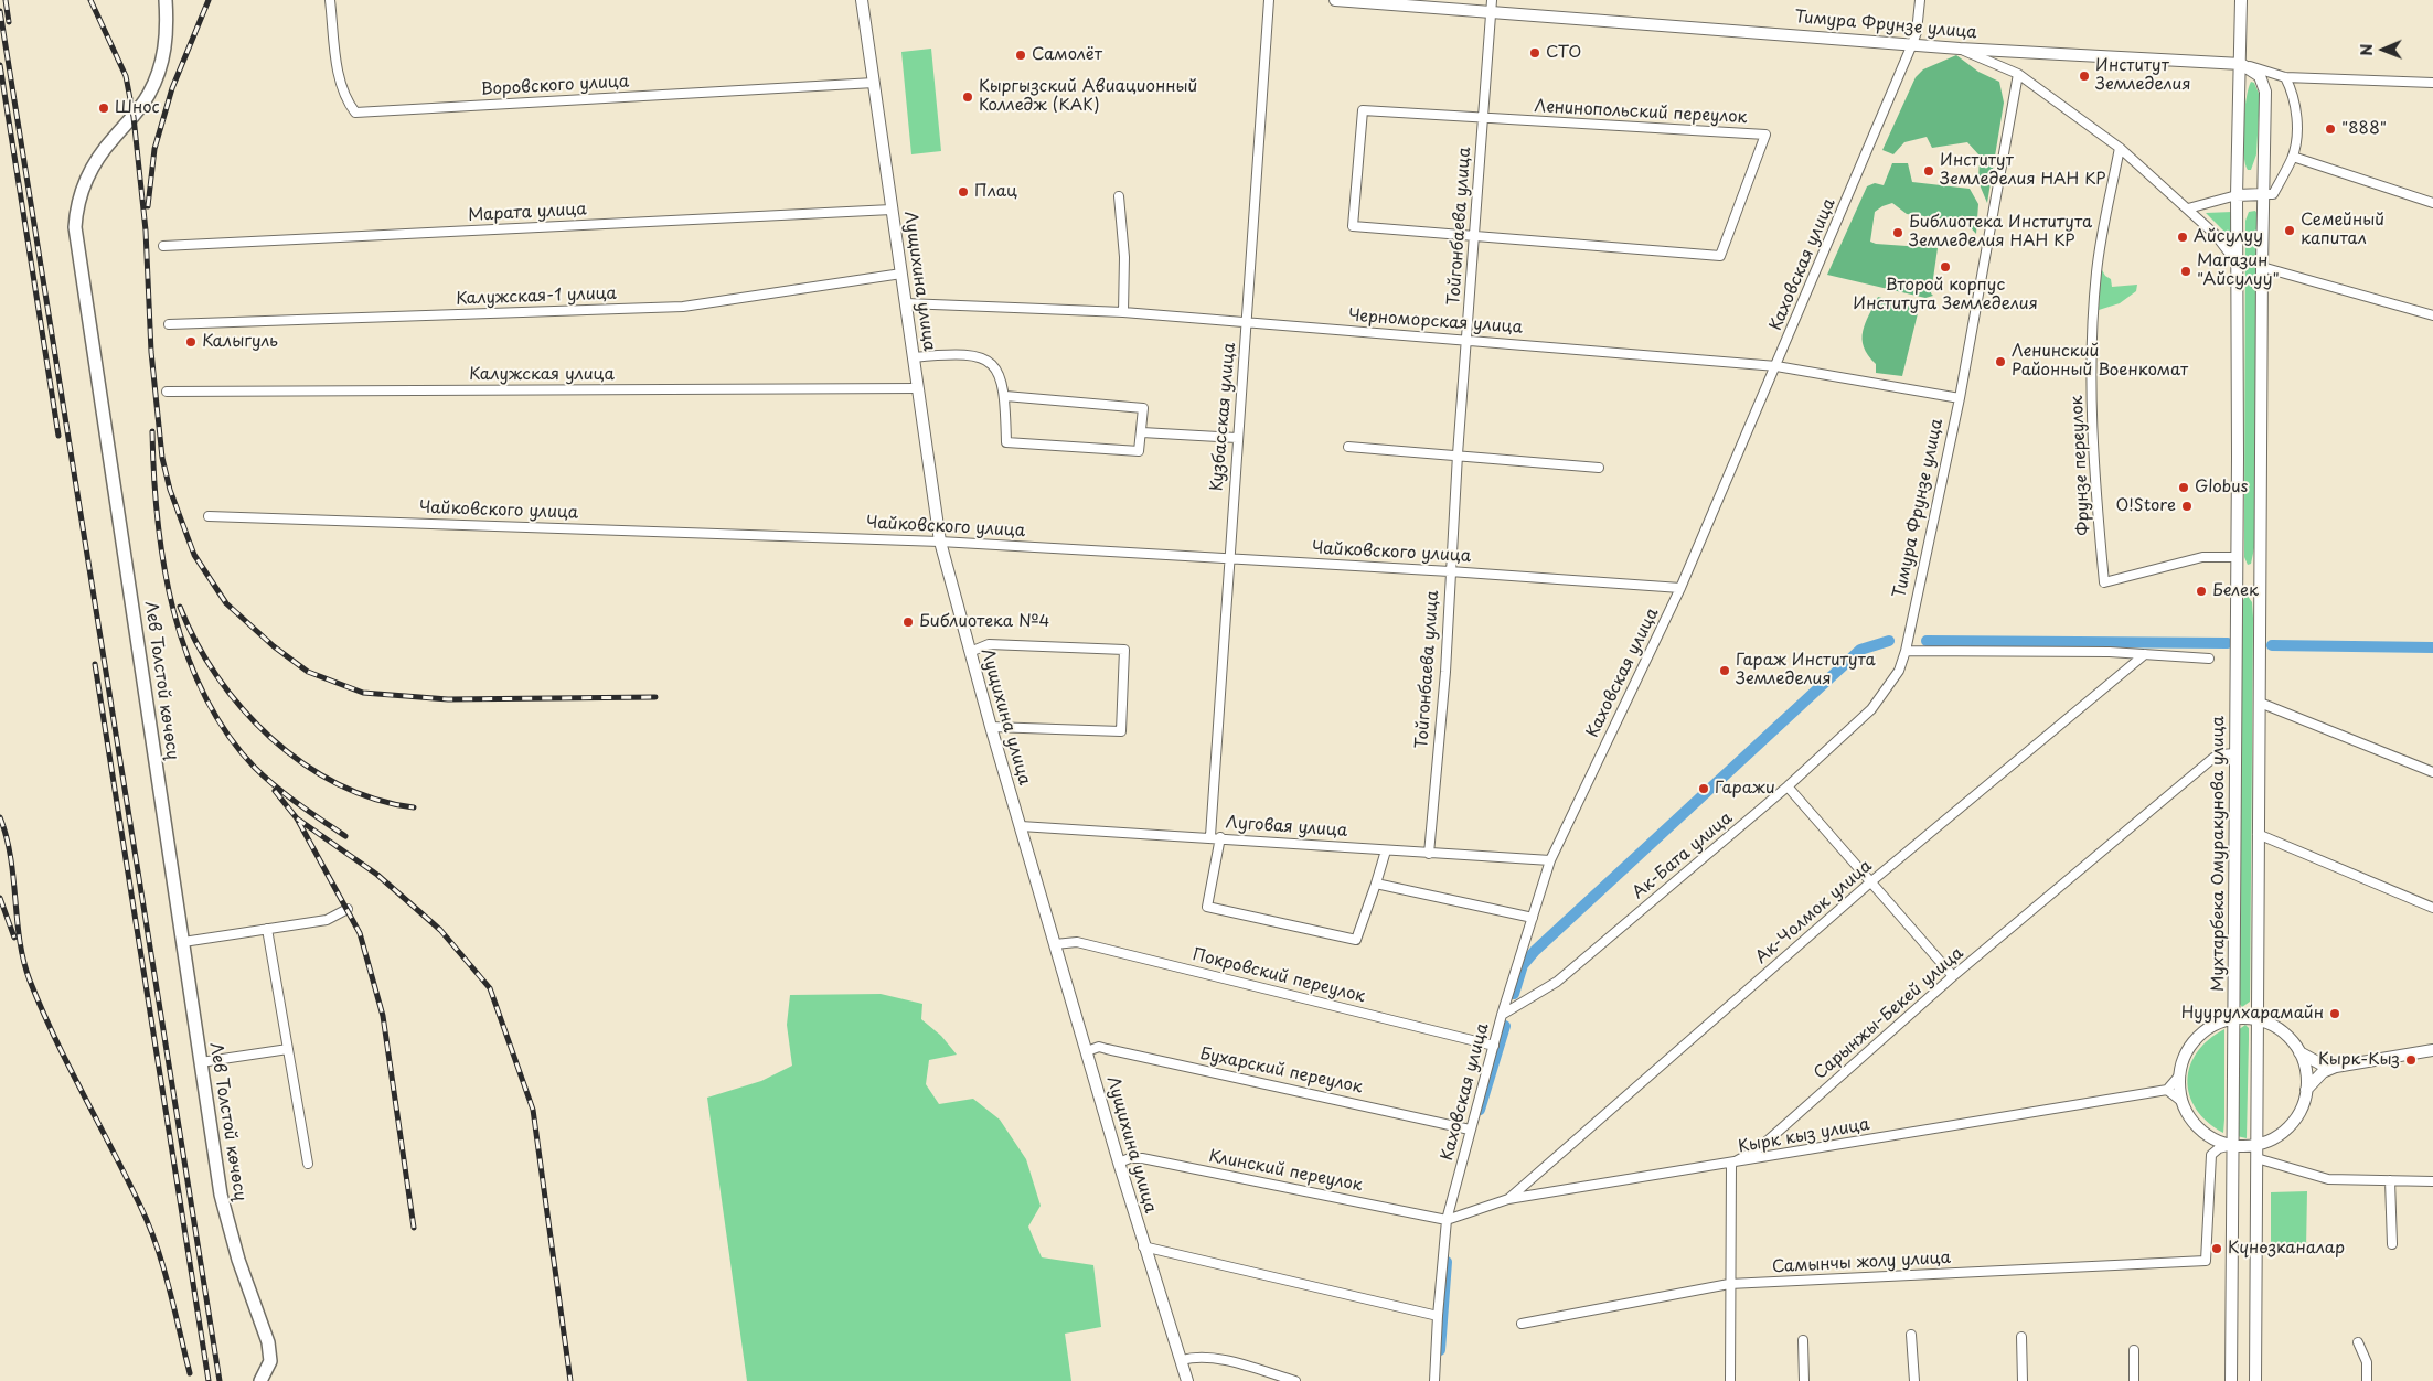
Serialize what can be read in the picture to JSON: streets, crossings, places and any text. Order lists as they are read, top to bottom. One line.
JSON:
{"streets":{"main road":["Тимура Фрунзе улица","Лущихина улица","Лев Толстой көчөсү","Мухтарбека Омуракунова улица"],"street":["Воровского улица","Ленинопольский переулок","Марата улица","Тойгонбаева улица","Каховская улица","Калужская-1 улица","Черноморская улица","Калужская улица","Кузбасская улица","Фрунзе переулок","Чайковского улица","Луговая улица","Ак-Бата улица","Ак-Чолмок улица","Покровский переулок","Сарынжы-Бекей улица","Бухарский переулок","Кырк кыз улица","Клинский переулок","Самынчы жолу улица"]},"crossings":[["Тимура Фрунзе улица","Тойгонбаева улица"],["Тимура Фрунзе улица","Каховская улица"],["Тимура Фрунзе улица","Черноморская улица"],["Тимура Фрунзе улица","Мухтарбека Омуракунова улица"],["Тимура Фрунзе улица","Ак-Бата улица"],["Воровского улица","Лущихина улица"],["Ленинопольский переулок","Тойгонбаева улица"],["Марата улица","Лущихина улица"],["Тойгонбаева улица","Черноморская улица"],["Тойгонбаева улица","Чайковского улица"],["Тойгонбаева улица","Луговая улица"],["Каховская улица","Черноморская улица"],["Каховская улица","Чайковского улица"],["Каховская улица","Луговая улица"],["Каховская улица","Ак-Бата улица"],["Каховская улица","Покровский переулок"],["Каховская улица","Бухарский переулок"],["Каховская улица","Кырк кыз улица"],["Каховская улица","Клинский переулок"],["Лущихина улица","Калужская-1 улица"],["Лущихина улица","Черноморская улица"],["Лущихина улица","Калужская улица"],["Лущихина улица","Чайковского улица"],["Лущихина улица","Луговая улица"],["Лущихина улица","Покровский переулок"],["Лущихина улица","Бухарский переулок"],["Лущихина улица","Клинский переулок"],["Черноморская улица","Кузбасская улица"],["Кузбасская улица","Чайковского улица"],["Кузбасская улица","Луговая улица"],["Фрунзе переулок","Мухтарбека Омуракунова улица"],["Мухтарбека Омуракунова улица","Сарынжы-Бекей улица"],["Мухтарбека Омуракунова улица","Самынчы жолу улица"],["Ак-Чолмок улица","Кырк кыз улица"],["Сарынжы-Бекей улица","Кырк кыз улица"],["Кырк кыз улица","Клинский переулок"]],"places":["СТО","Самолёт","Институт Земледелия","Кыргызский Авиационный Колледж (КАК)","Шнос","\"888\"","Институт Земледелия НАН КР","Плац","Семейный капитал","Библиотека Института Земледелия НАН КР","Айсулуу","Второй корпус Института Земледелия","Магазин \"Айсулуу\"","Калыгуль","Ленинский Районный Военкомат","Globus","O!Store","Белек","Библиотека №4","Гараж Института Земледелия","Гаражи","Нуурулхарамайн","Кырк-Кыз","Күнөзканалар"],"north":"left"}
